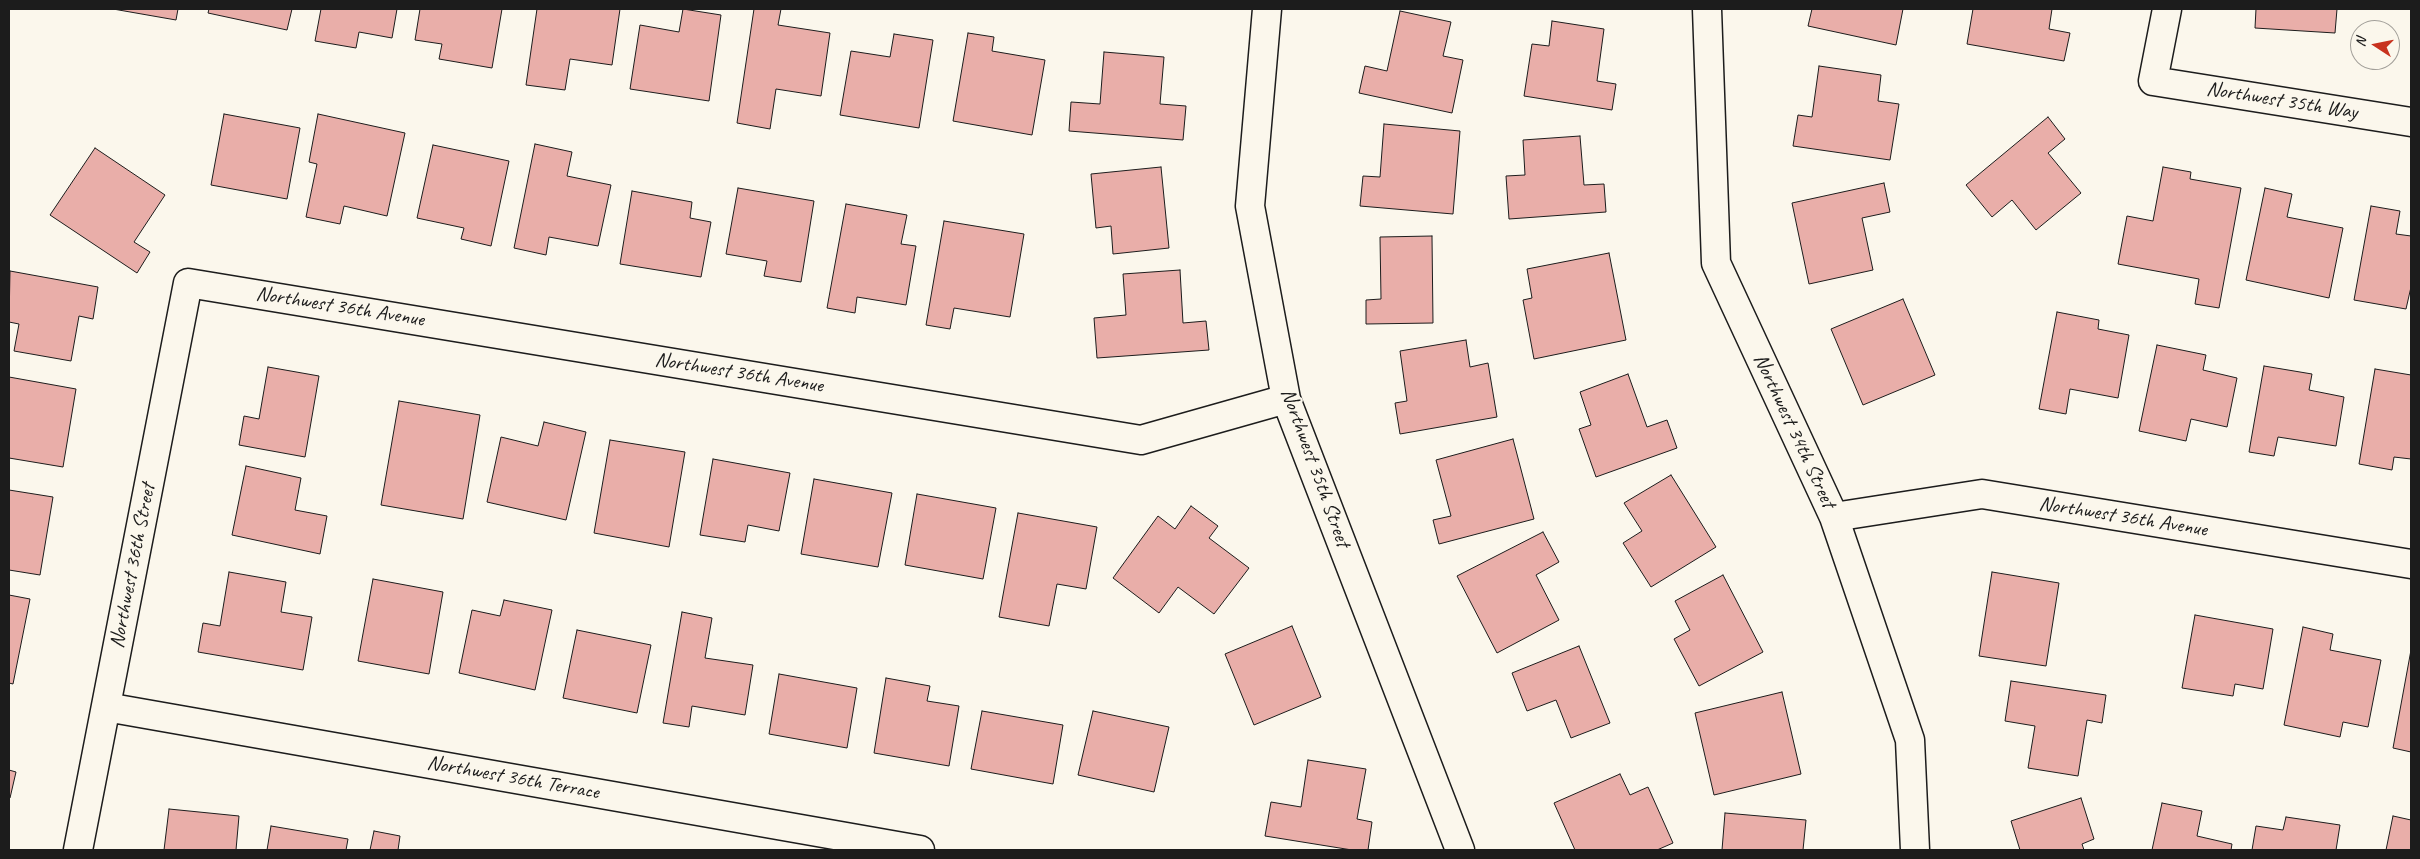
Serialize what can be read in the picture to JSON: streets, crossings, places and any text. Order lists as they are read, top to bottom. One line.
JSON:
{"streets":{"street":["Northwest 35th Way","Northwest 36th Avenue","Northwest 34th Street","Northwest 35th Street","Northwest 36th Street","Northwest 36th Terrace"]},"crossings":[["Northwest 36th Avenue","Northwest 34th Street"],["Northwest 36th Avenue","Northwest 35th Street"],["Northwest 36th Avenue","Northwest 36th Street"],["Northwest 36th Street","Northwest 36th Terrace"]],"north":"left"}
